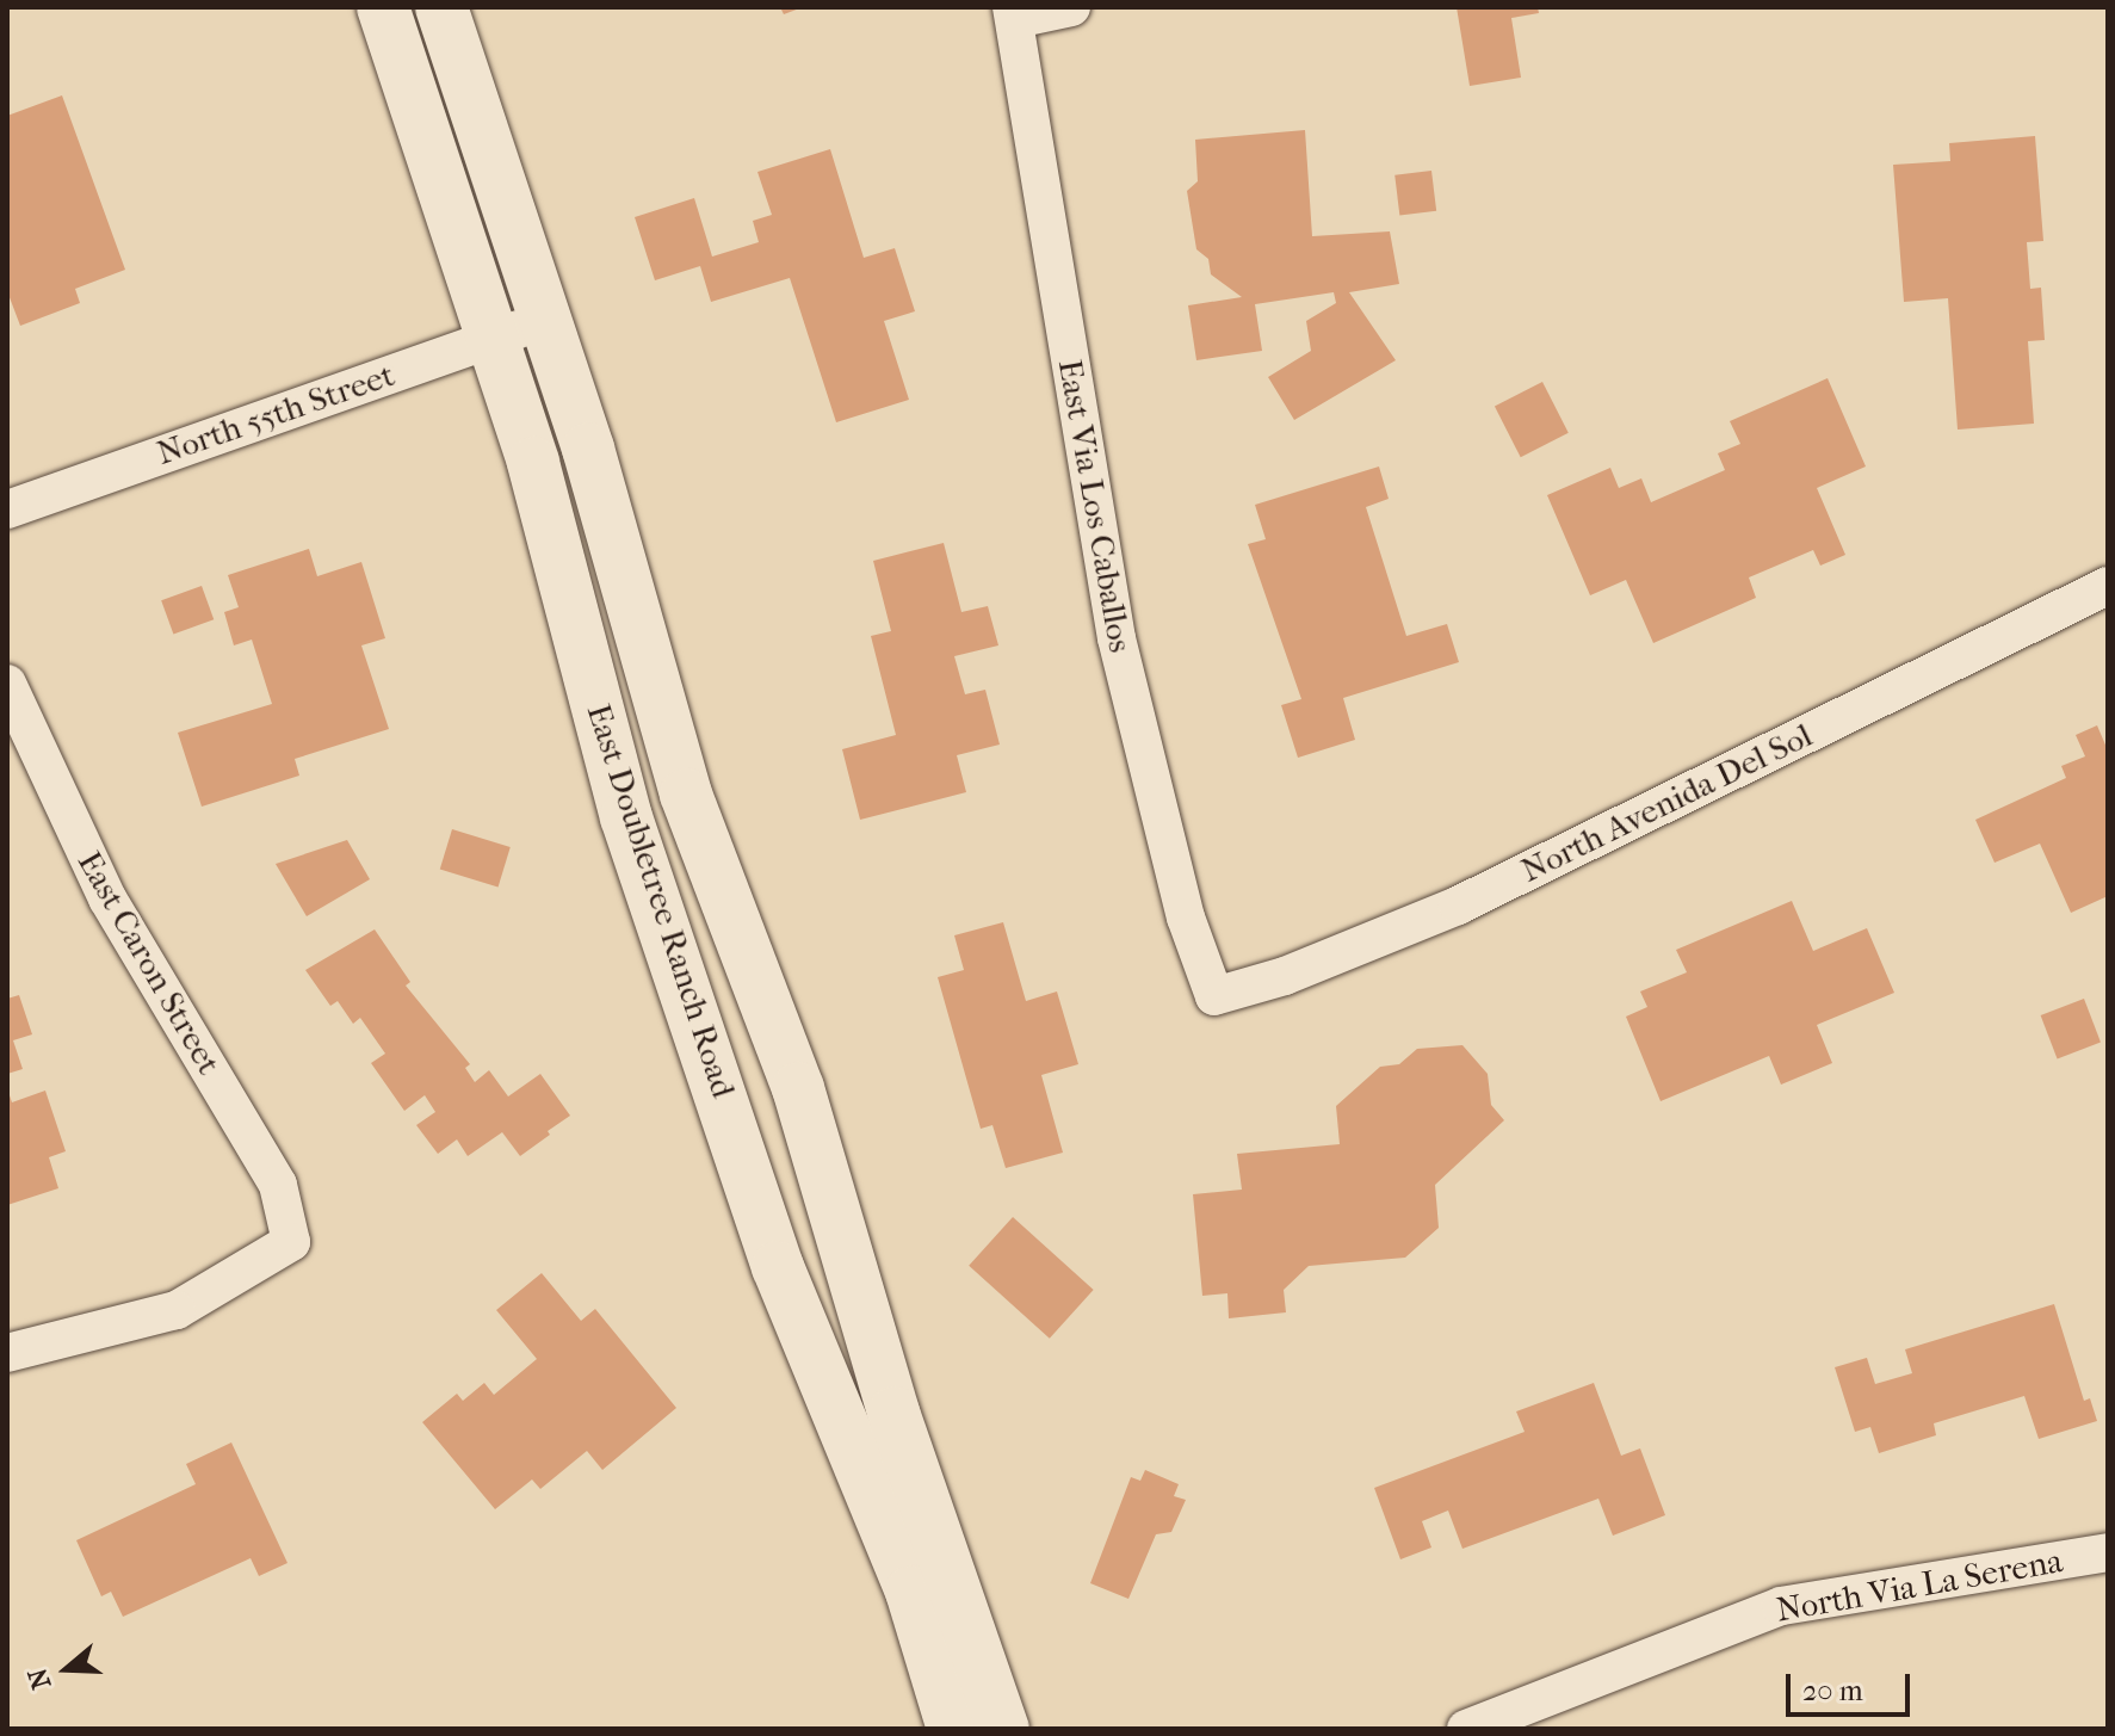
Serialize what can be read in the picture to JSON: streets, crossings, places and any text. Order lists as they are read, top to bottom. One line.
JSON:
{"streets":{"main road":["East Doubletree Ranch Road"],"street":["North 55th Street","East Via Los Caballos","North Avenida Del Sol","East Caron Street","North Via La Serena"]},"crossings":[["North 55th Street","East Doubletree Ranch Road"],["East Via Los Caballos","North Avenida Del Sol"]],"scale_bar":"20 m","north":"left"}
